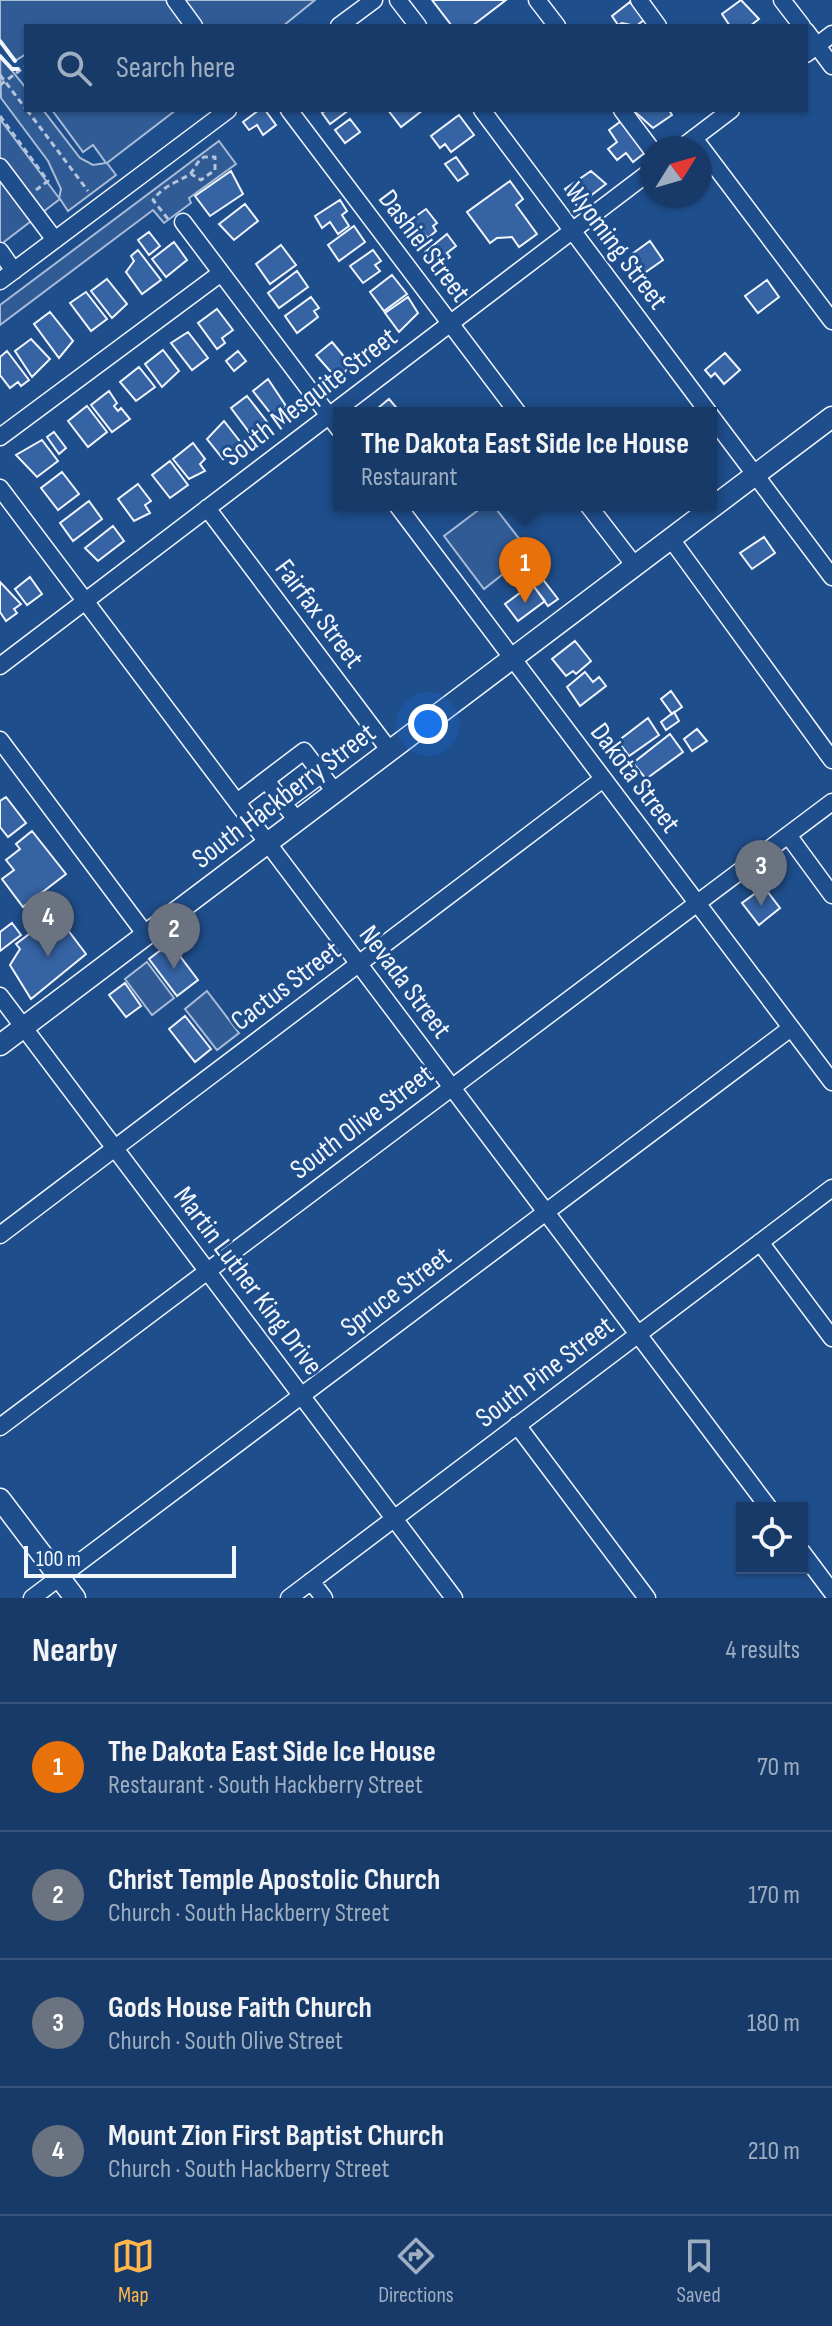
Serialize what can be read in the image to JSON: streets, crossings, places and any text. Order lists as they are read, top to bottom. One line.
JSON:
{"streets":{"main road":["South Hackberry Street"],"street":["Dashiel Street","Wyoming Street","South Mesquite Street","Fairfax Street","Dakota Street","Nevada Street","Cactus Street","South Olive Street","Martin Luther King Drive","Spruce Street","South Pine Street"]},"crossings":[["Dashiel Street","South Mesquite Street"],["Wyoming Street","South Mesquite Street"],["Wyoming Street","South Hackberry Street"],["South Mesquite Street","Fairfax Street"],["South Mesquite Street","Nevada Street"],["Fairfax Street","South Hackberry Street"],["Dakota Street","South Hackberry Street"],["Dakota Street","Cactus Street"],["Dakota Street","South Olive Street"],["Dakota Street","Spruce Street"],["South Hackberry Street","Nevada Street"],["South Hackberry Street","Martin Luther King Drive"],["Nevada Street","Cactus Street"],["Nevada Street","South Olive Street"],["Nevada Street","Spruce Street"],["Nevada Street","South Pine Street"],["Cactus Street","Martin Luther King Drive"],["South Olive Street","Martin Luther King Drive"],["Martin Luther King Drive","Spruce Street"],["Martin Luther King Drive","South Pine Street"]],"scale_bar":"100 m","north":"top right","page":{"search":"Search here","popup":["The Dakota East Side Ice House","Restaurant"],"pins":["1","3","4","2"],"scale":"100 m","heading":["Nearby","4 results"],"list":[{"mark":"1","name":"The Dakota East Side Ice House","note":"Restaurant · South Hackberry Street","value":"70 m"},{"mark":"2","name":"Christ Temple Apostolic Church","note":"Church · South Hackberry Street","value":"170 m"},{"mark":"3","name":"Gods House Faith Church","note":"Church · South Olive Street","value":"180 m"},{"mark":"4","name":"Mount Zion First Baptist Church","note":"Church · South Hackberry Street","value":"210 m"}],"nav":["Map","Directions","Saved"]}}
